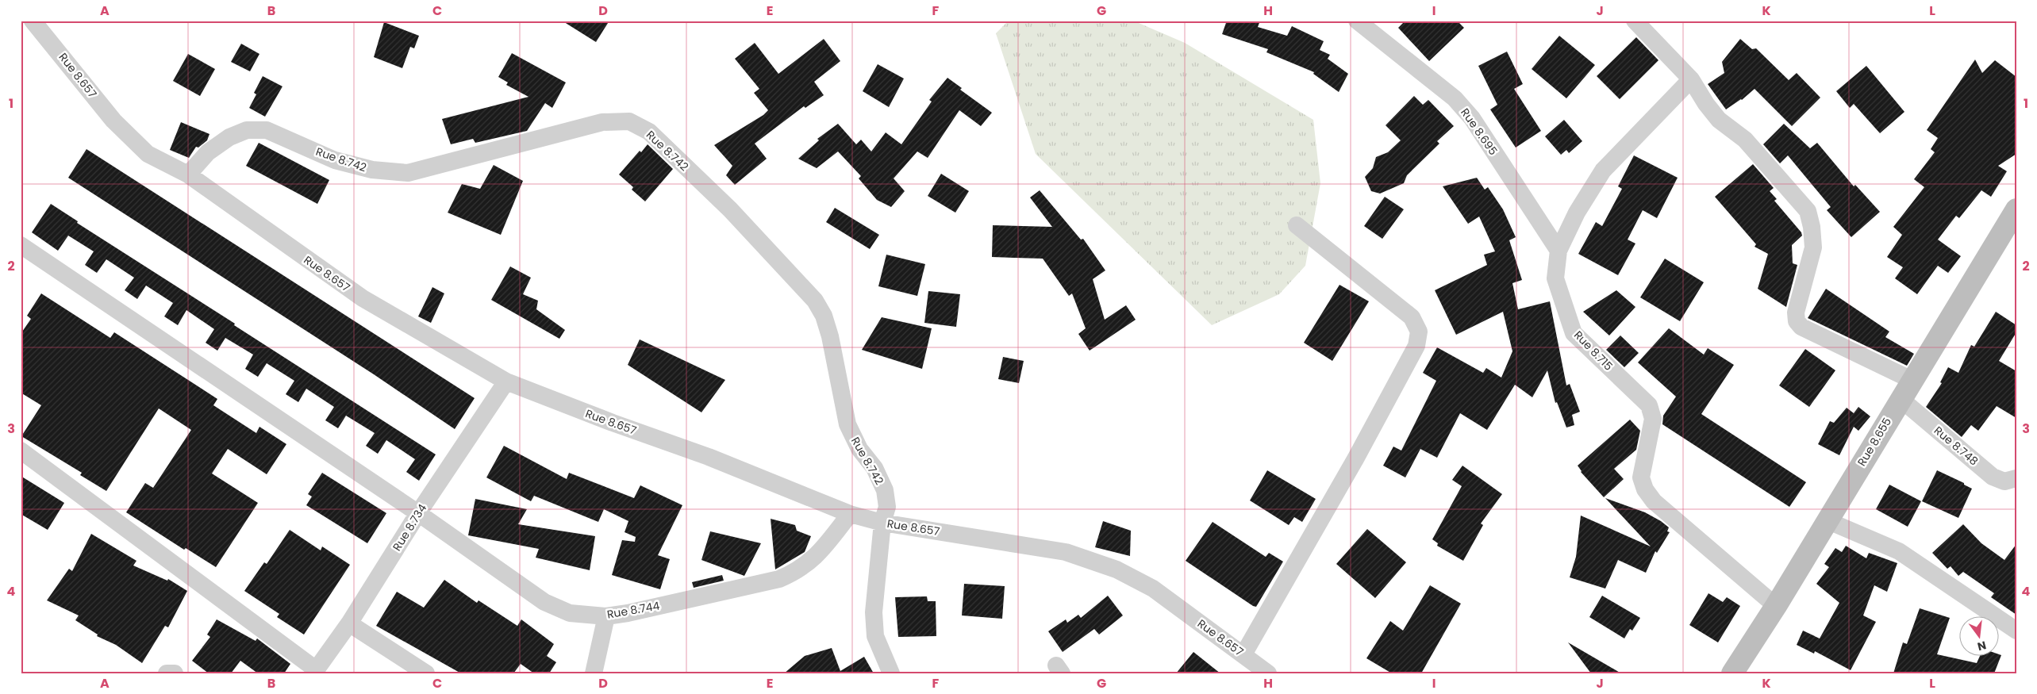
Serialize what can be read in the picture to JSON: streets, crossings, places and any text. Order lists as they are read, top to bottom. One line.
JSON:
{"streets":{"street":["Rue 8.657","Rue 8.695","Rue 8.742","Rue 8.715","Rue 8.655","Rue 8.748","Rue 8.734","Rue 8.744"]},"crossings":[["Rue 8.657","Rue 8.742"],["Rue 8.657","Rue 8.734"],["Rue 8.657","Rue 8.744"],["Rue 8.695","Rue 8.715"],["Rue 8.715","Rue 8.655"],["Rue 8.655","Rue 8.748"],["Rue 8.734","Rue 8.744"]],"north":"bottom","grid":{"columns":["A","B","C","D","E","F","G","H","I","J","K","L"],"rows":["1","2","3","4"]}}
